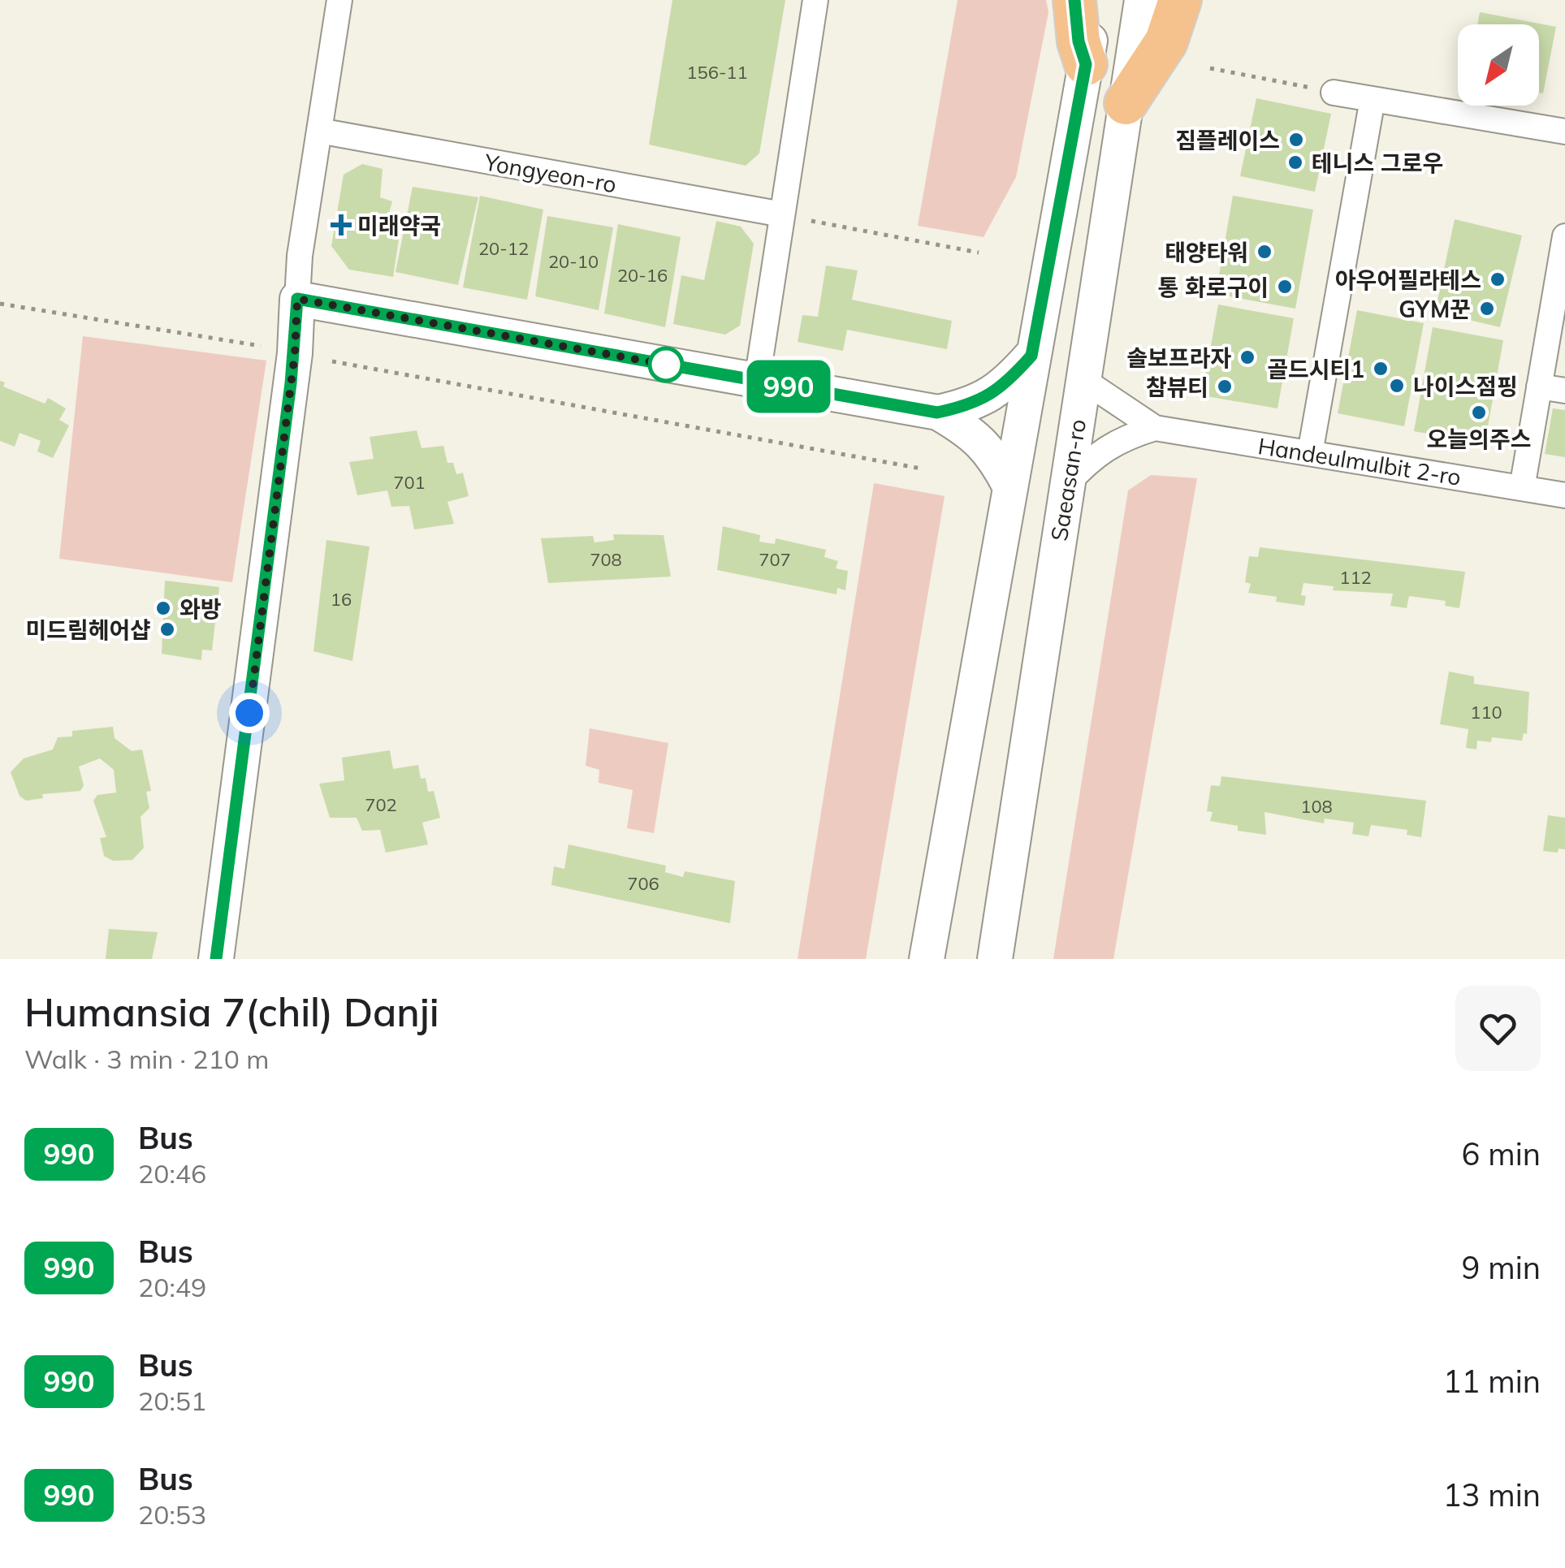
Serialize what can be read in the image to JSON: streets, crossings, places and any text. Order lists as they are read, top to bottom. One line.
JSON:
{"streets":{"main road":["Saeasan-ro"],"street":["Yongyeon-ro","Handeulmulbit 2-ro"]},"places":{"other":["짐플레이스","테니스 그로우","태양타워","아우어필라테스","통 화로구이","GYM꾼","솔보프라자","골드시티1","나이스점핑","참뷰티","오늘의주스","와방","미드림헤어샵"],"health":["미래약국"]},"lines":["bus line 990"],"house_numbers":["156-11","20-12","20-10","20-16","701","708","707","112","16","110","702","108","706"],"north":"bottom left","page":{"on_map":"990","heading":["Humansia 7(chil) Danji","Walk · 3 min · 210 m"],"list":[{"mark":"990","name":"Bus","note":"20:46","value":"6 min"},{"mark":"990","name":"Bus","note":"20:49","value":"9 min"},{"mark":"990","name":"Bus","note":"20:51","value":"11 min"},{"mark":"990","name":"Bus","note":"20:53","value":"13 min"}]}}
